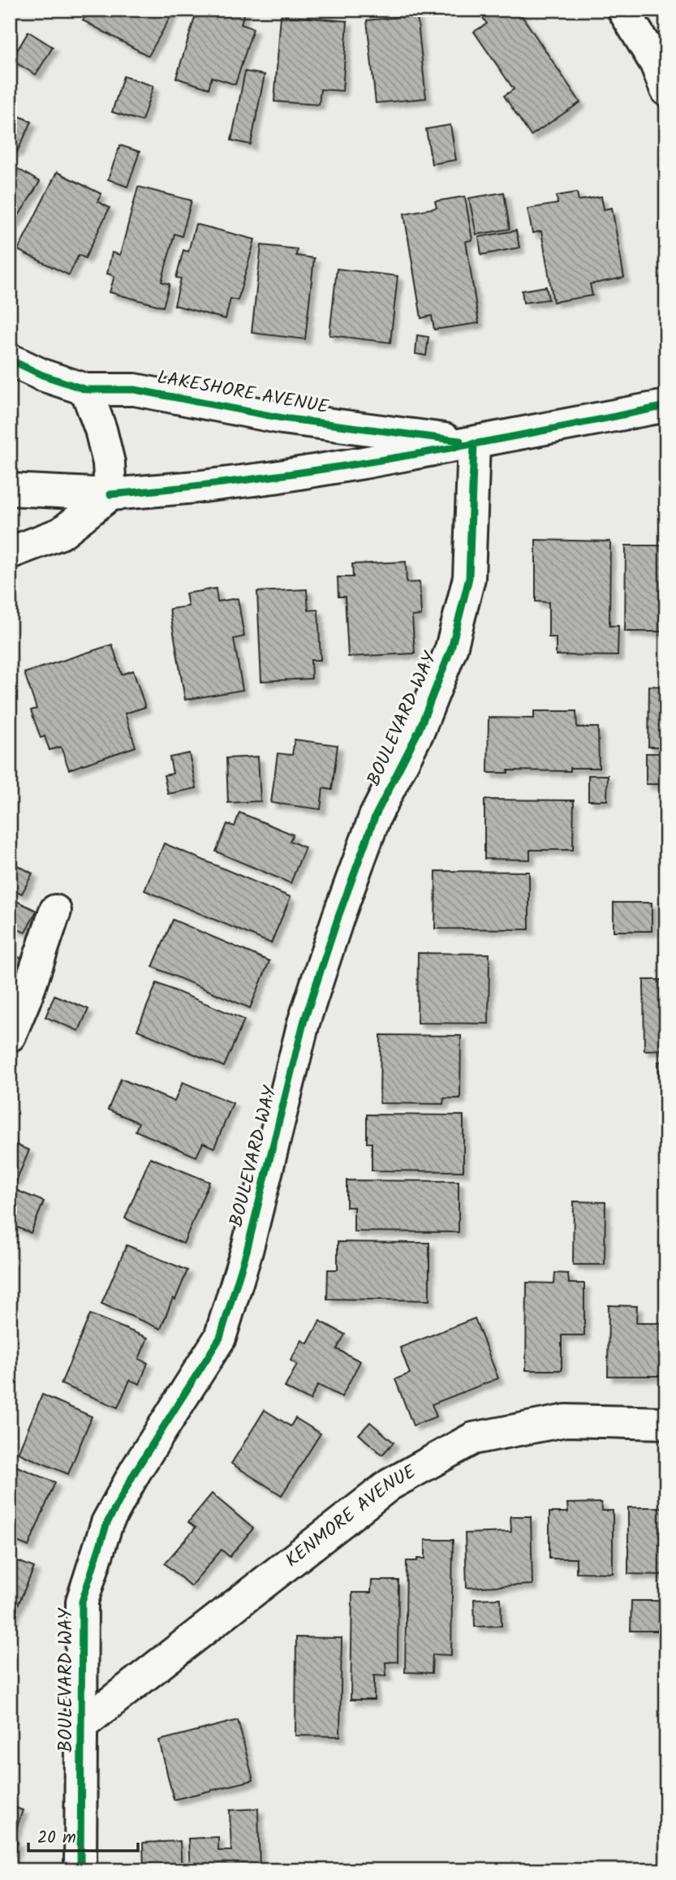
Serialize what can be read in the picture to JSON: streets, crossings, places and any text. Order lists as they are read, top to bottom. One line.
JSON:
{"streets":{"street":["LAKESHORE AVENUE","BOULEVARD WAY","KENMORE AVENUE"]},"crossings":[["LAKESHORE AVENUE","BOULEVARD WAY"],["BOULEVARD WAY","KENMORE AVENUE"]],"scale_bar":"20 m"}
